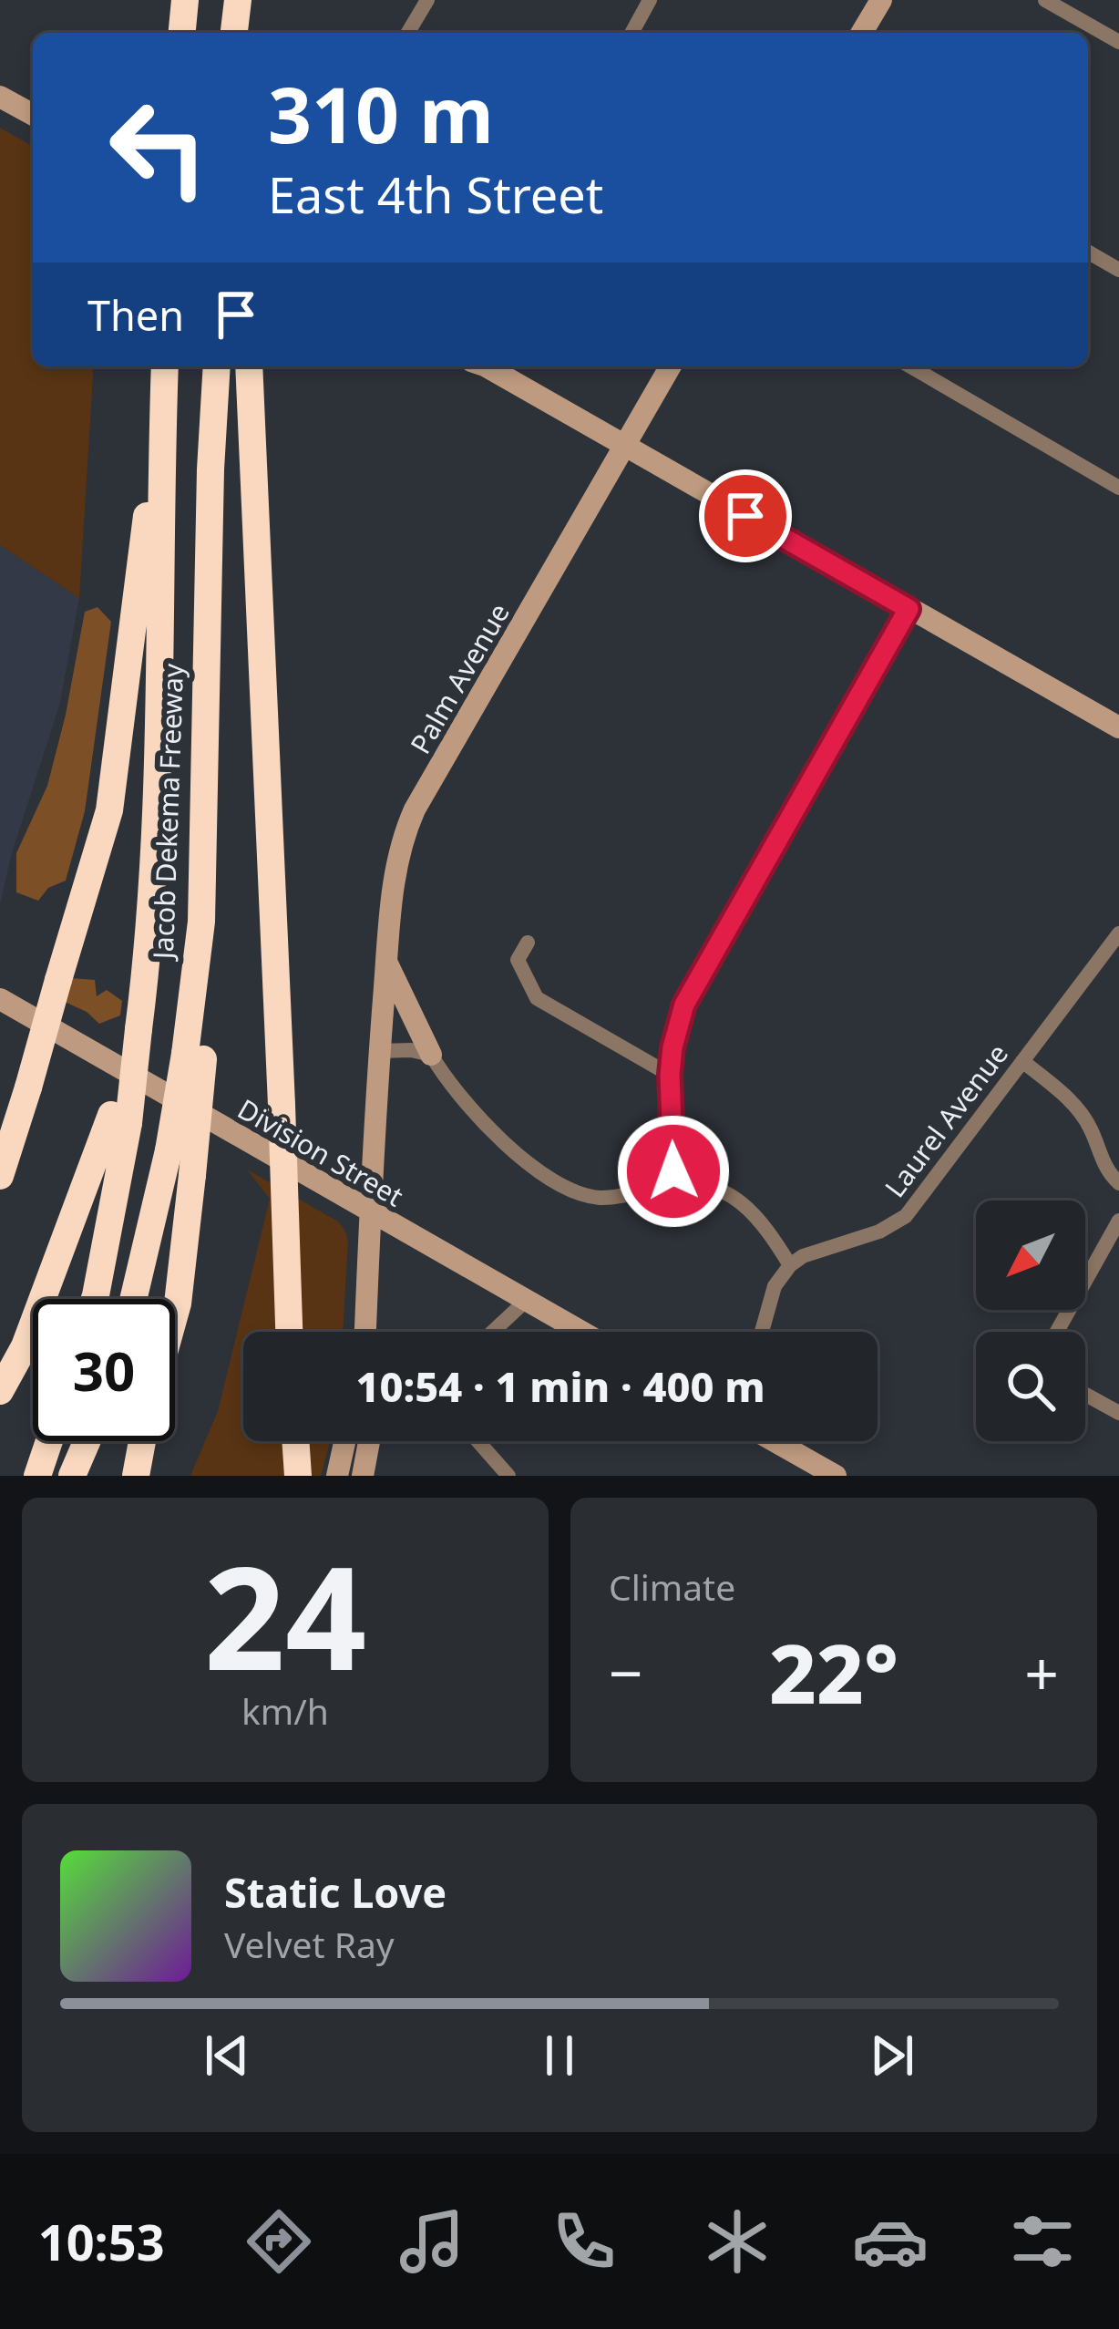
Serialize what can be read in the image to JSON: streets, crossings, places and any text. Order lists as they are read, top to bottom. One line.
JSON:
{"streets":{"highway":["Jacob Dekema Freeway"],"street":["Palm Avenue","Laurel Avenue","Division Street"]},"crossings":[["Palm Avenue","Division Street"]],"north":"bottom left","page":{"turn":["310 m","East 4th Street"],"then":"Then","limit":"30","trip":"10:54 · 1 min · 400 m","tile":[["24","km/h"],"Climate"],"heat":["−","22°","+"],"song":["Static Love","Velvet Ray"],"tabs":"10:53"}}
